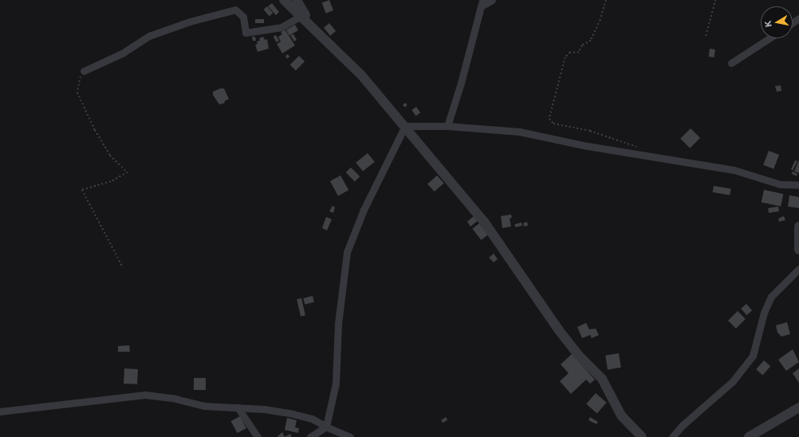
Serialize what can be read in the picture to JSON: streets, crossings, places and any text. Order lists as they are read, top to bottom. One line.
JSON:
{"north":"left"}
